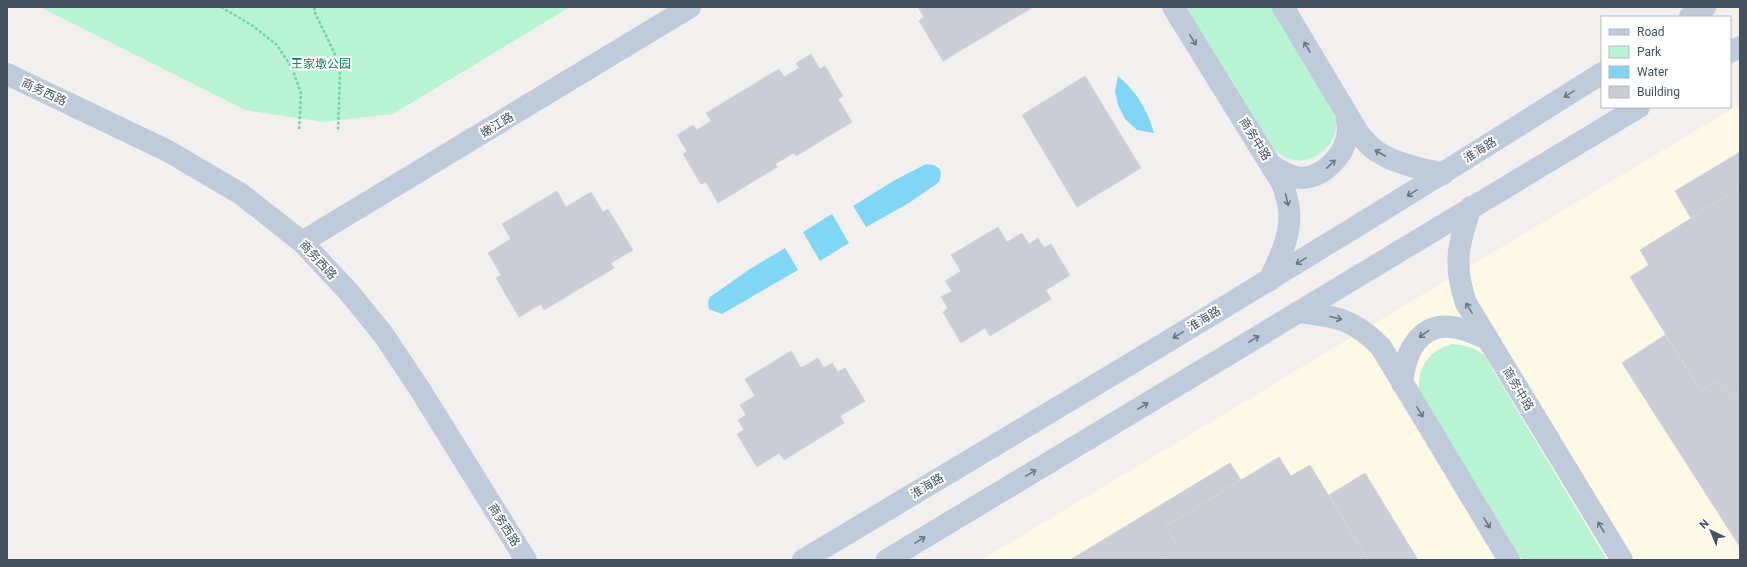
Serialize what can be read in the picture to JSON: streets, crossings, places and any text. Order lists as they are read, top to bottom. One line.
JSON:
{"streets":{"street":["商务西路","嫩江路","商务中路","淮海路"]},"crossings":[["商务西路","嫩江路"],["商务中路","淮海路"]],"parks":["王家墩公园"],"legend":["Road","Park","Water","Building"],"north":"top left"}
